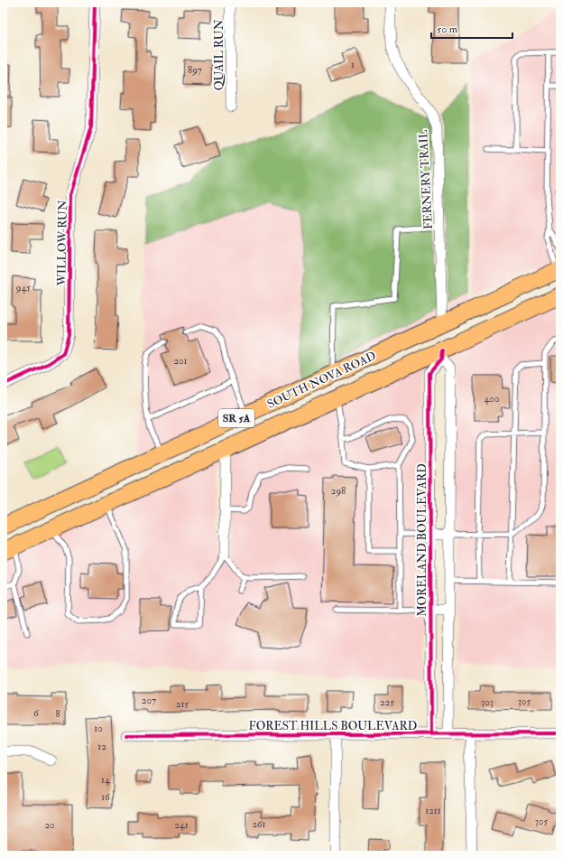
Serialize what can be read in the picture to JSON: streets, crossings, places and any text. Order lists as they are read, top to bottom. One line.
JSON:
{"streets":{"main road":["SOUTH NOVA ROAD","SR 5A"],"street":["QUAIL RUN","FERNERY TRAIL","WILLOW RUN","MORELAND BOULEVARD","FOREST HILLS BOULEVARD"]},"crossings":[["FERNERY TRAIL","SOUTH NOVA ROAD"],["SOUTH NOVA ROAD","MORELAND BOULEVARD"],["MORELAND BOULEVARD","FOREST HILLS BOULEVARD"]],"house_numbers":["1","897","945","201","400","298","207","305","225","303","215","6","8","10","12","14","16","1211","305","261","20","241"],"scale_bar":"50 m"}
